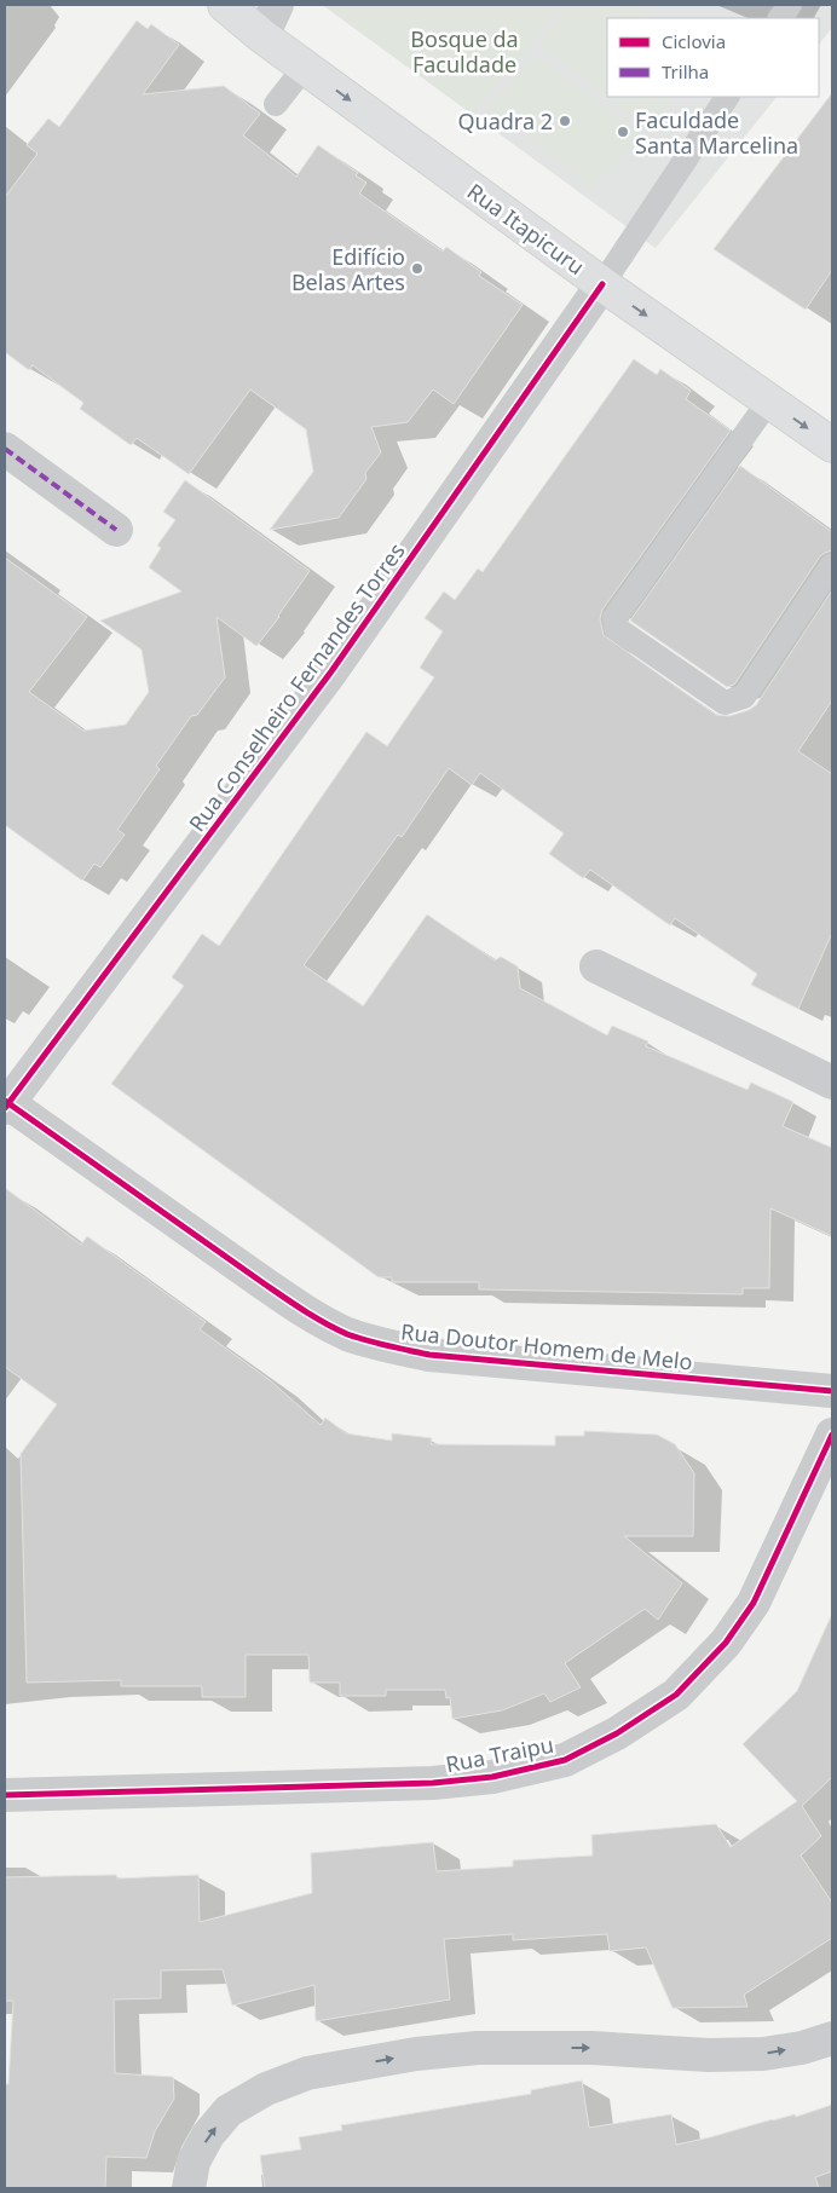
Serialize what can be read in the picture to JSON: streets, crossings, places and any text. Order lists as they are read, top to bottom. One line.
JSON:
{"streets":{"street":["Rua Itapicuru","Rua Conselheiro Fernandes Torres","Rua Doutor Homem de Melo","Rua Traipu"]},"crossings":[["Rua Itapicuru","Rua Conselheiro Fernandes Torres"],["Rua Conselheiro Fernandes Torres","Rua Doutor Homem de Melo"]],"one_way":["Rua Itapicuru"],"parks":["Bosque da Faculdade"],"places":["Quadra 2","Faculdade Santa Marcelina","Edifício Belas Artes"],"legend":["Ciclovia","Trilha"]}
